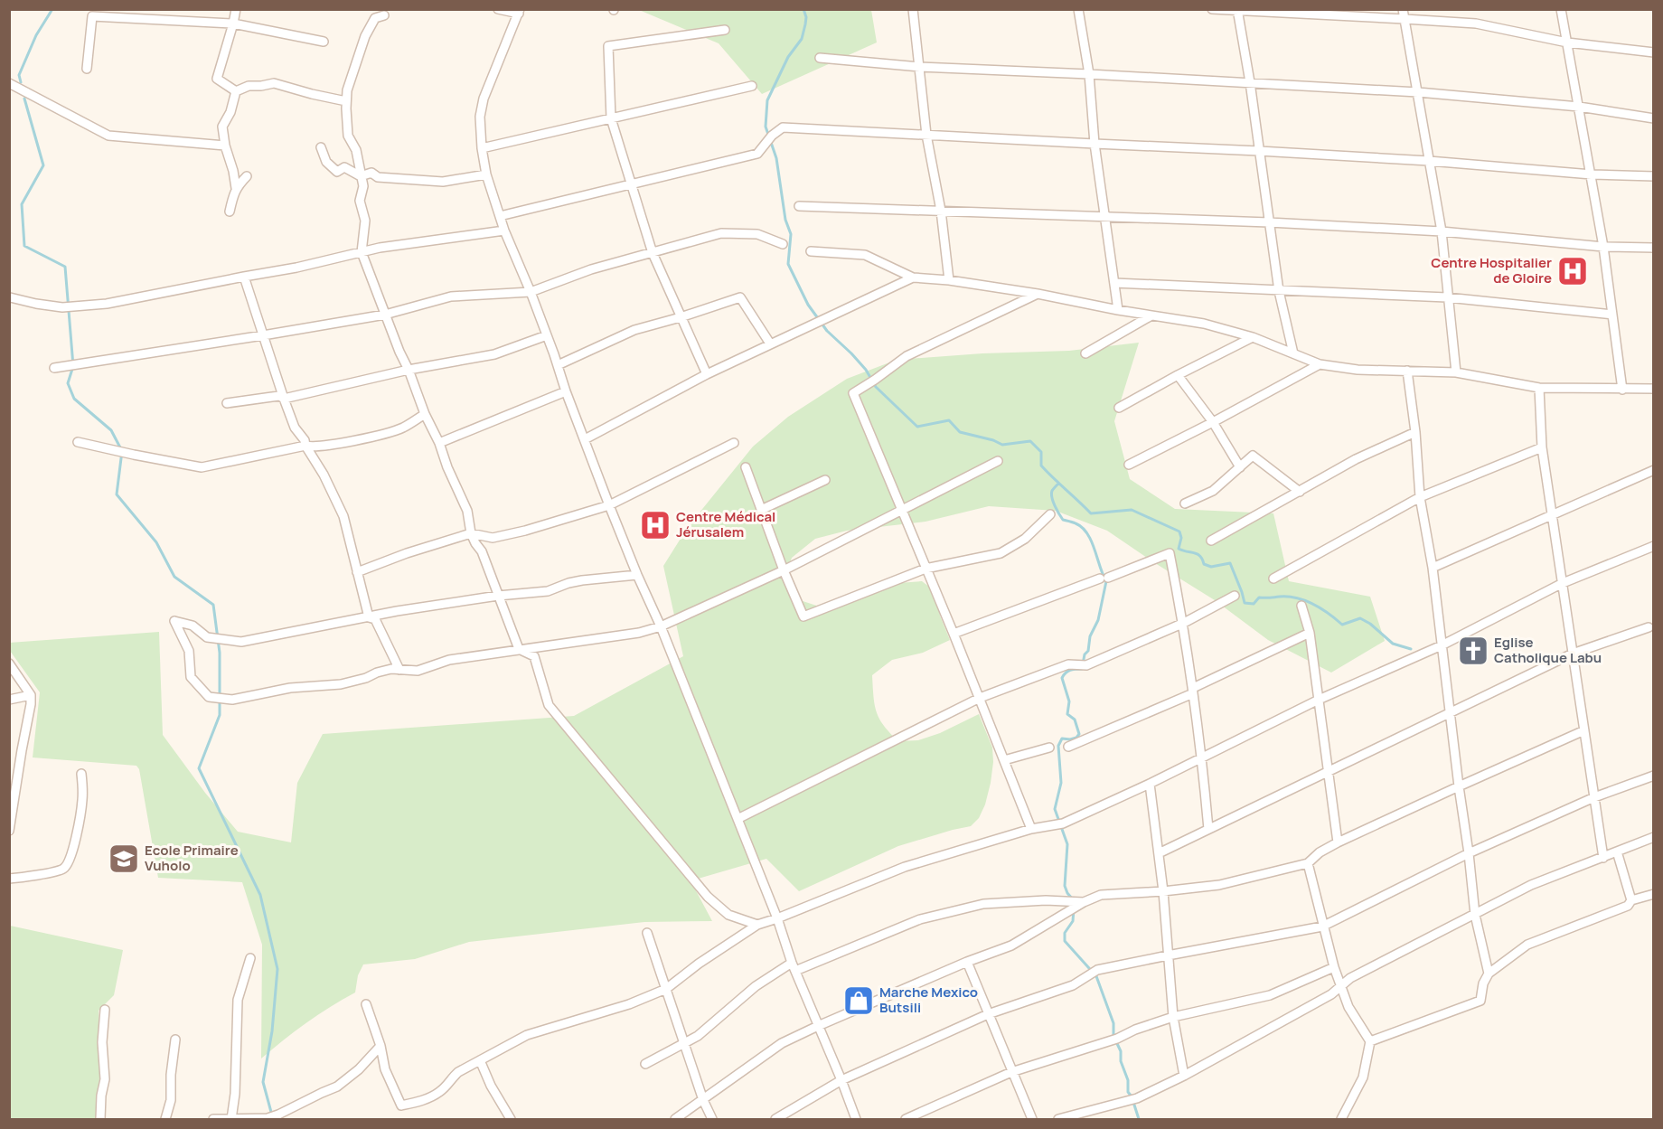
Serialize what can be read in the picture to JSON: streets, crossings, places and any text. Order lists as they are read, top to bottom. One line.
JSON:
{"places":{"hospital":["Centre Hospitalier de Gloire","Centre Médical Jérusalem"],"church":["Eglise Catholique Labu"],"school or university":["Ecole Primaire Vuholo"],"shop":["Marche Mexico Butsili"]}}
